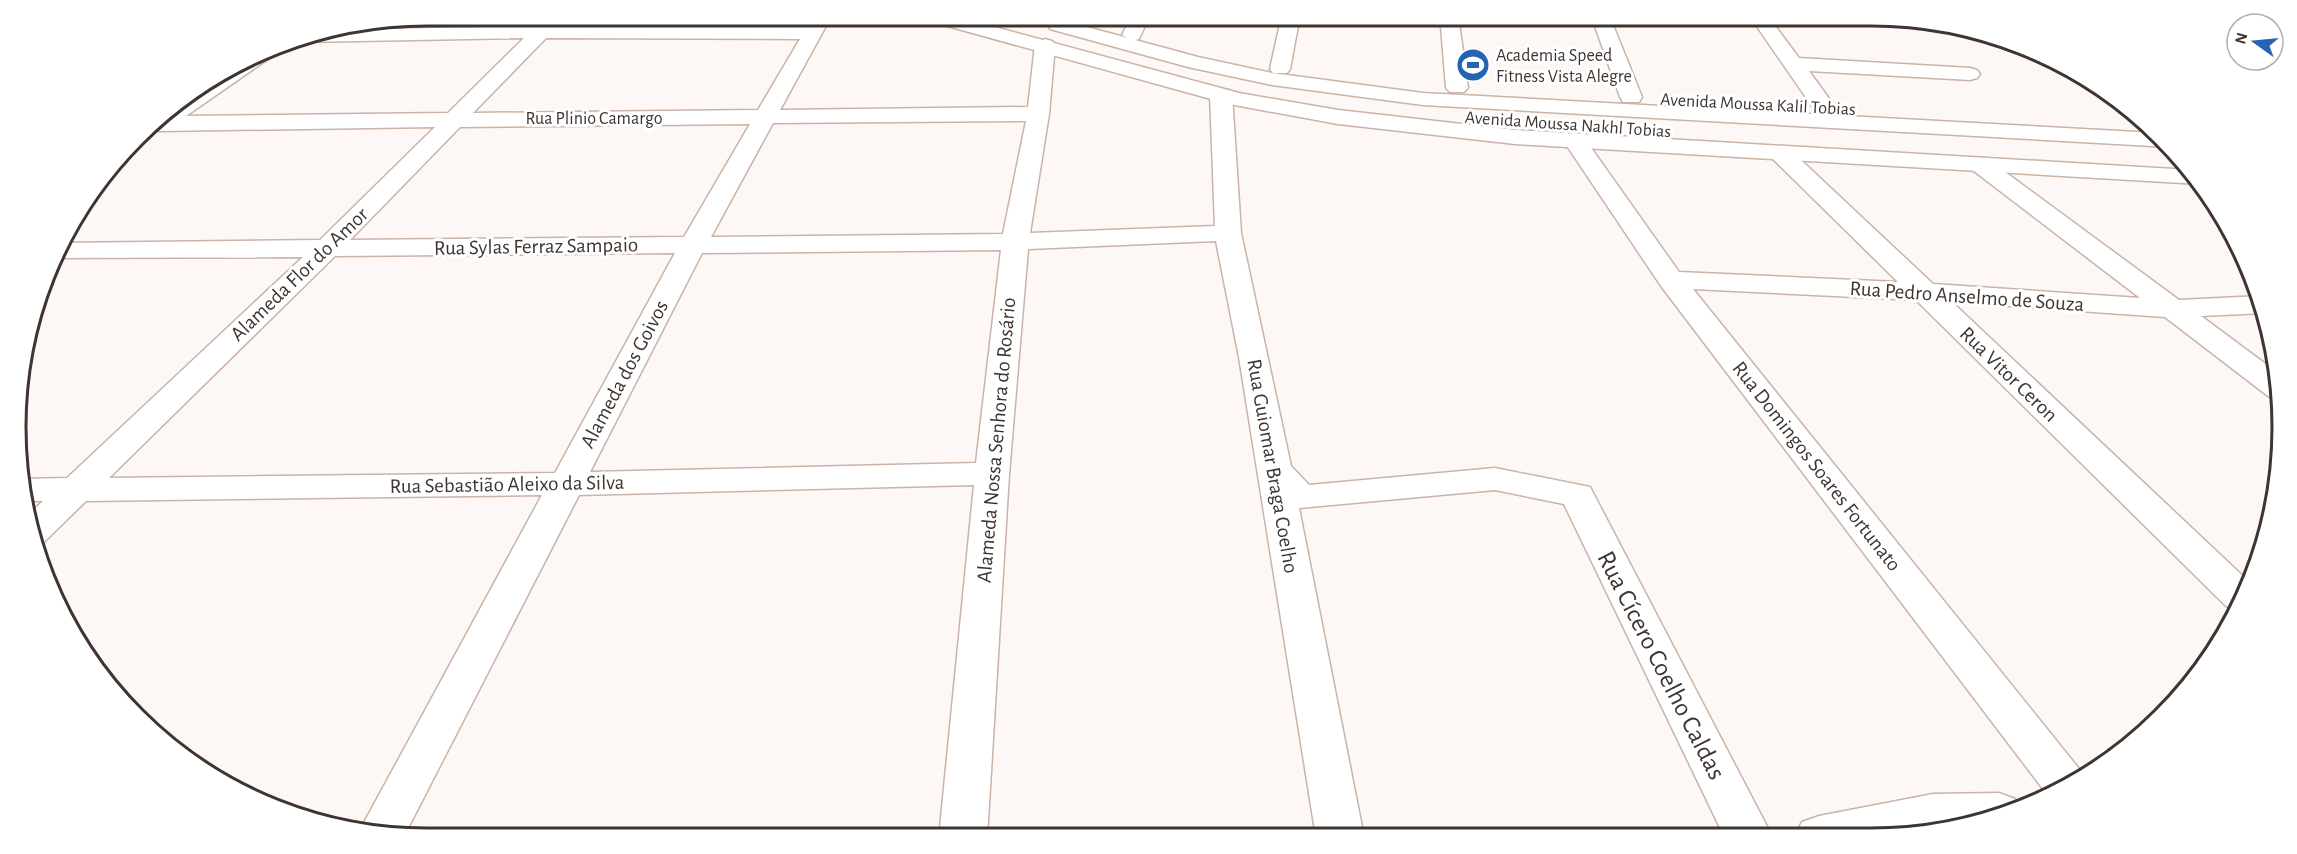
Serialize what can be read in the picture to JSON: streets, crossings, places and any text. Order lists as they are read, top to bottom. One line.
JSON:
{"streets":{"street":["Avenida Moussa Kalil Tobias","Rua Plinio Camargo","Avenida Moussa Nakhl Tobias","Rua Sylas Ferraz Sampaio","Alameda Flor do Amor","Rua Pedro Anselmo de Souza","Alameda dos Goivos","Rua Vitor Ceron","Alameda Nossa Senhora do Rosário","Rua Guiomar Braga Coelho","Rua Domingos Soares Fortunato","Rua Sebastião Aleixo da Silva","Rua Cícero Coelho Caldas"]},"crossings":[["Avenida Moussa Kalil Tobias","Avenida Moussa Nakhl Tobias"],["Rua Plinio Camargo","Alameda Flor do Amor"],["Rua Plinio Camargo","Alameda dos Goivos"],["Rua Plinio Camargo","Alameda Nossa Senhora do Rosário"],["Avenida Moussa Nakhl Tobias","Rua Guiomar Braga Coelho"],["Rua Sylas Ferraz Sampaio","Alameda Flor do Amor"],["Rua Sylas Ferraz Sampaio","Alameda dos Goivos"],["Rua Sylas Ferraz Sampaio","Alameda Nossa Senhora do Rosário"],["Alameda Flor do Amor","Rua Sebastião Aleixo da Silva"],["Rua Pedro Anselmo de Souza","Rua Vitor Ceron"],["Rua Pedro Anselmo de Souza","Rua Domingos Soares Fortunato"],["Alameda dos Goivos","Rua Sebastião Aleixo da Silva"],["Alameda Nossa Senhora do Rosário","Rua Sebastião Aleixo da Silva"],["Rua Guiomar Braga Coelho","Rua Cícero Coelho Caldas"]],"places":{"sports":["Academia Speed Fitness Vista Alegre"]},"north":"left"}
